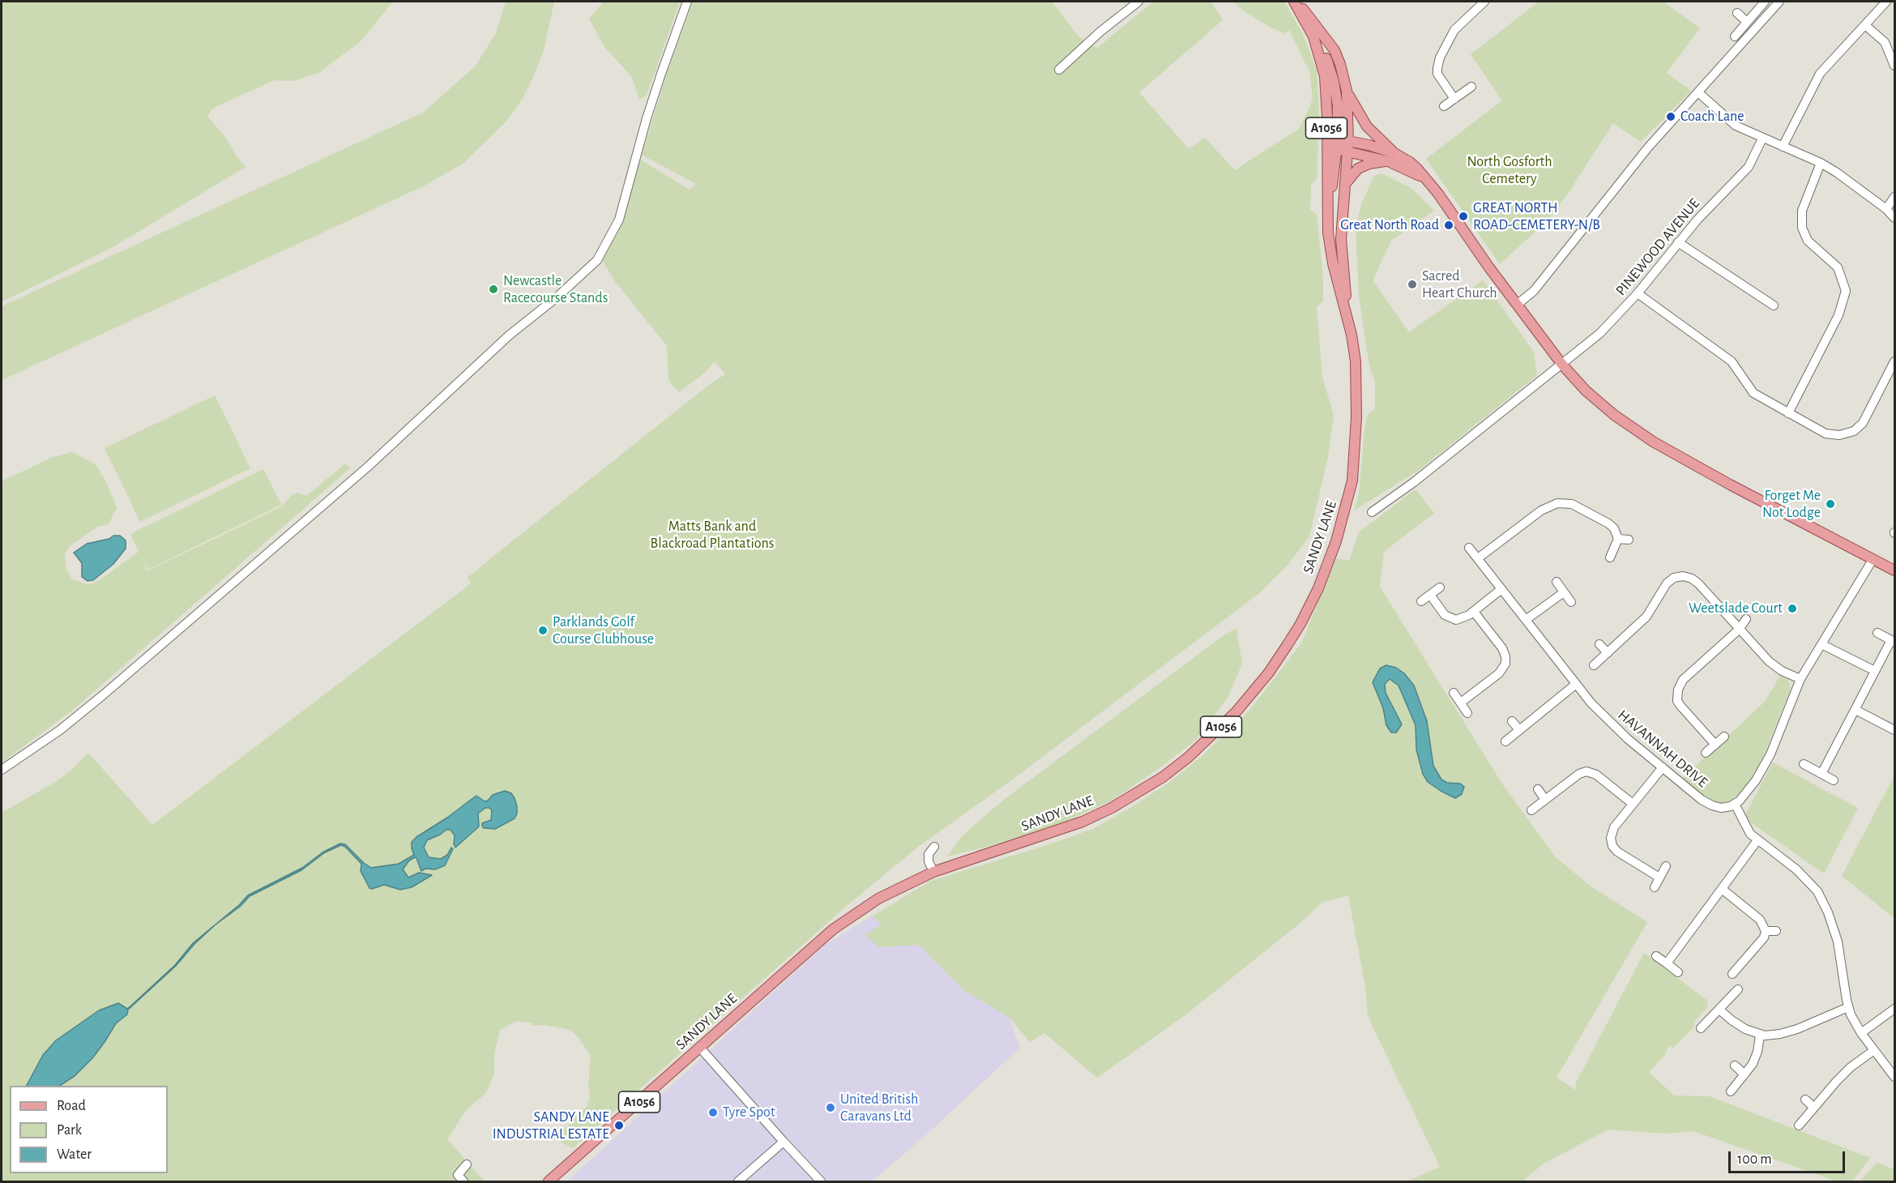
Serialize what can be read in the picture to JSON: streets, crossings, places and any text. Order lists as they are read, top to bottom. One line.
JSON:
{"streets":{"main road":["A1056","SANDY LANE"],"street":["PINEWOOD AVENUE","HAVANNAH DRIVE"]},"parks":["North Gosforth Cemetery","Matts Bank and Blackroad Plantations"],"places":["Coach Lane","GREAT NORTH ROAD-CEMETERY-N/B","Great North Road","Sacred Heart Church","Newcastle Racecourse Stands","Forget Me Not Lodge","Weetslade Court","Parklands Golf Course Clubhouse","United British Caravans Ltd","Tyre Spot","SANDY LANE INDUSTRIAL ESTATE"],"legend":["Road","Park","Water"],"scale_bar":"100 m"}
